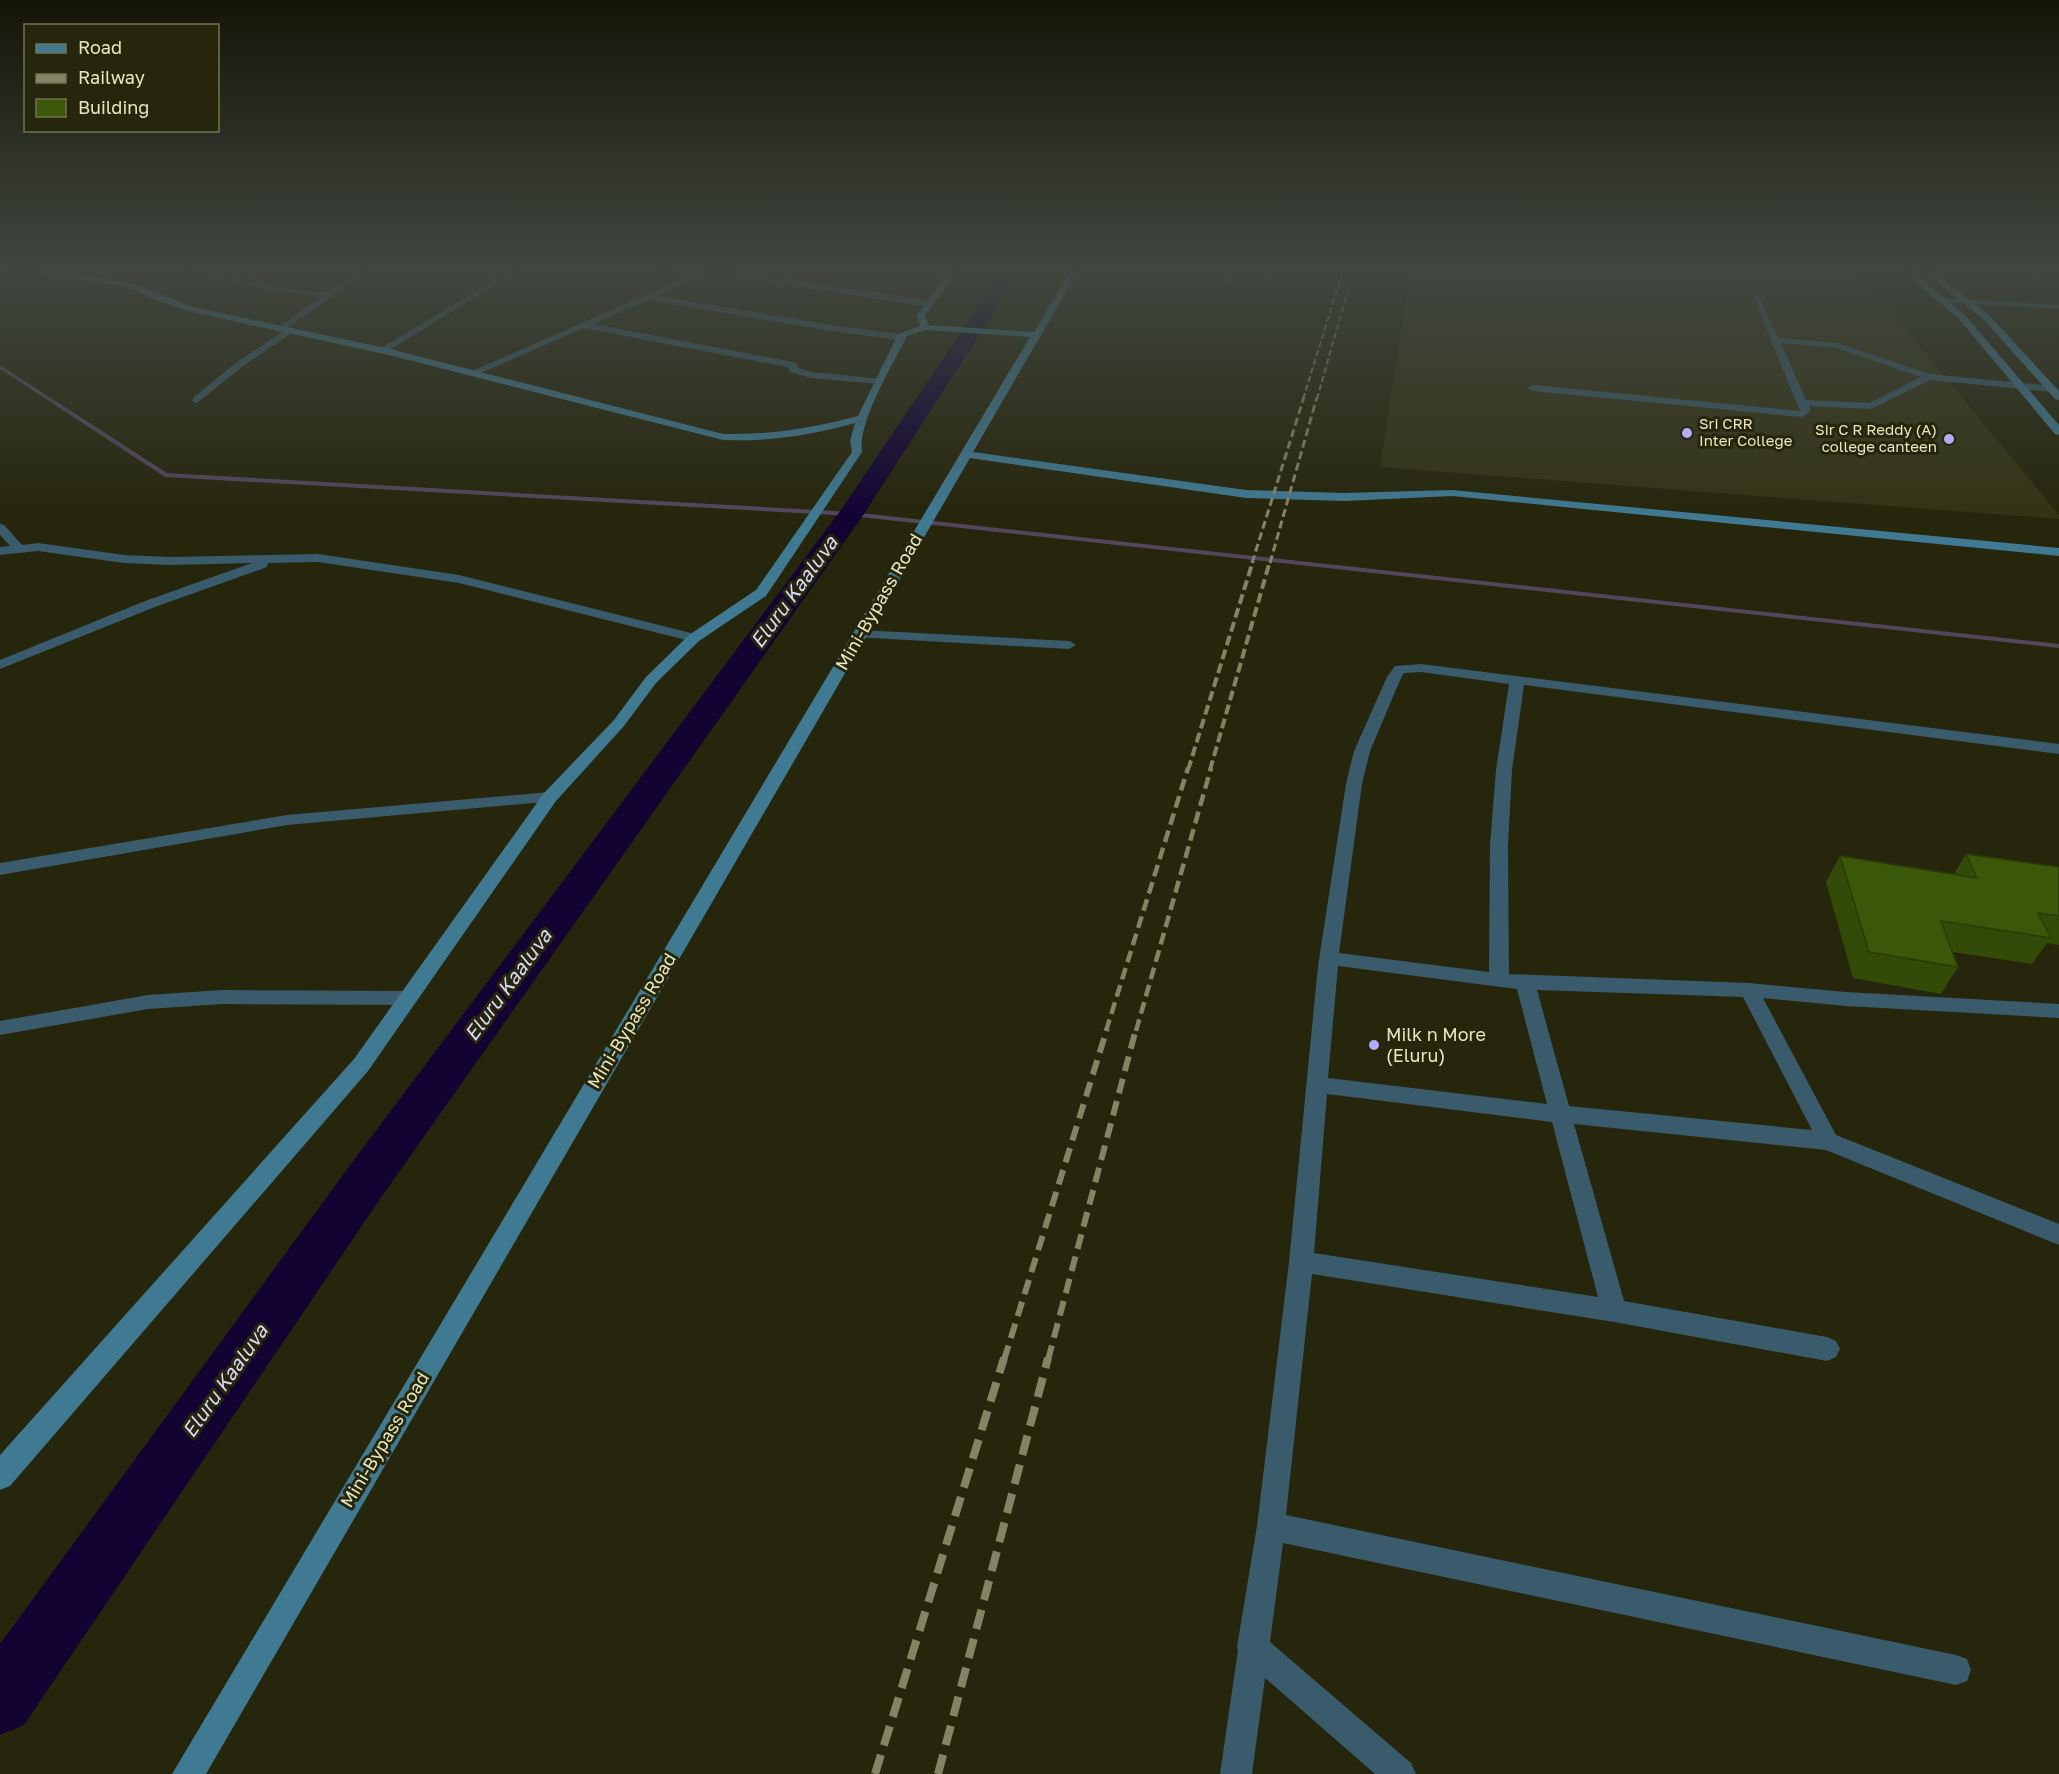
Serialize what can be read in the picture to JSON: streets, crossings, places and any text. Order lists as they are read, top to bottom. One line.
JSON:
{"streets":{"street":["Mini-Bypass Road"]},"water":["Eluru Kaaluva"],"places":["Sri CRR Inter College","Sir C R Reddy (A) college canteen","Milk n More (Eluru)"],"legend":["Road","Railway","Building"]}
